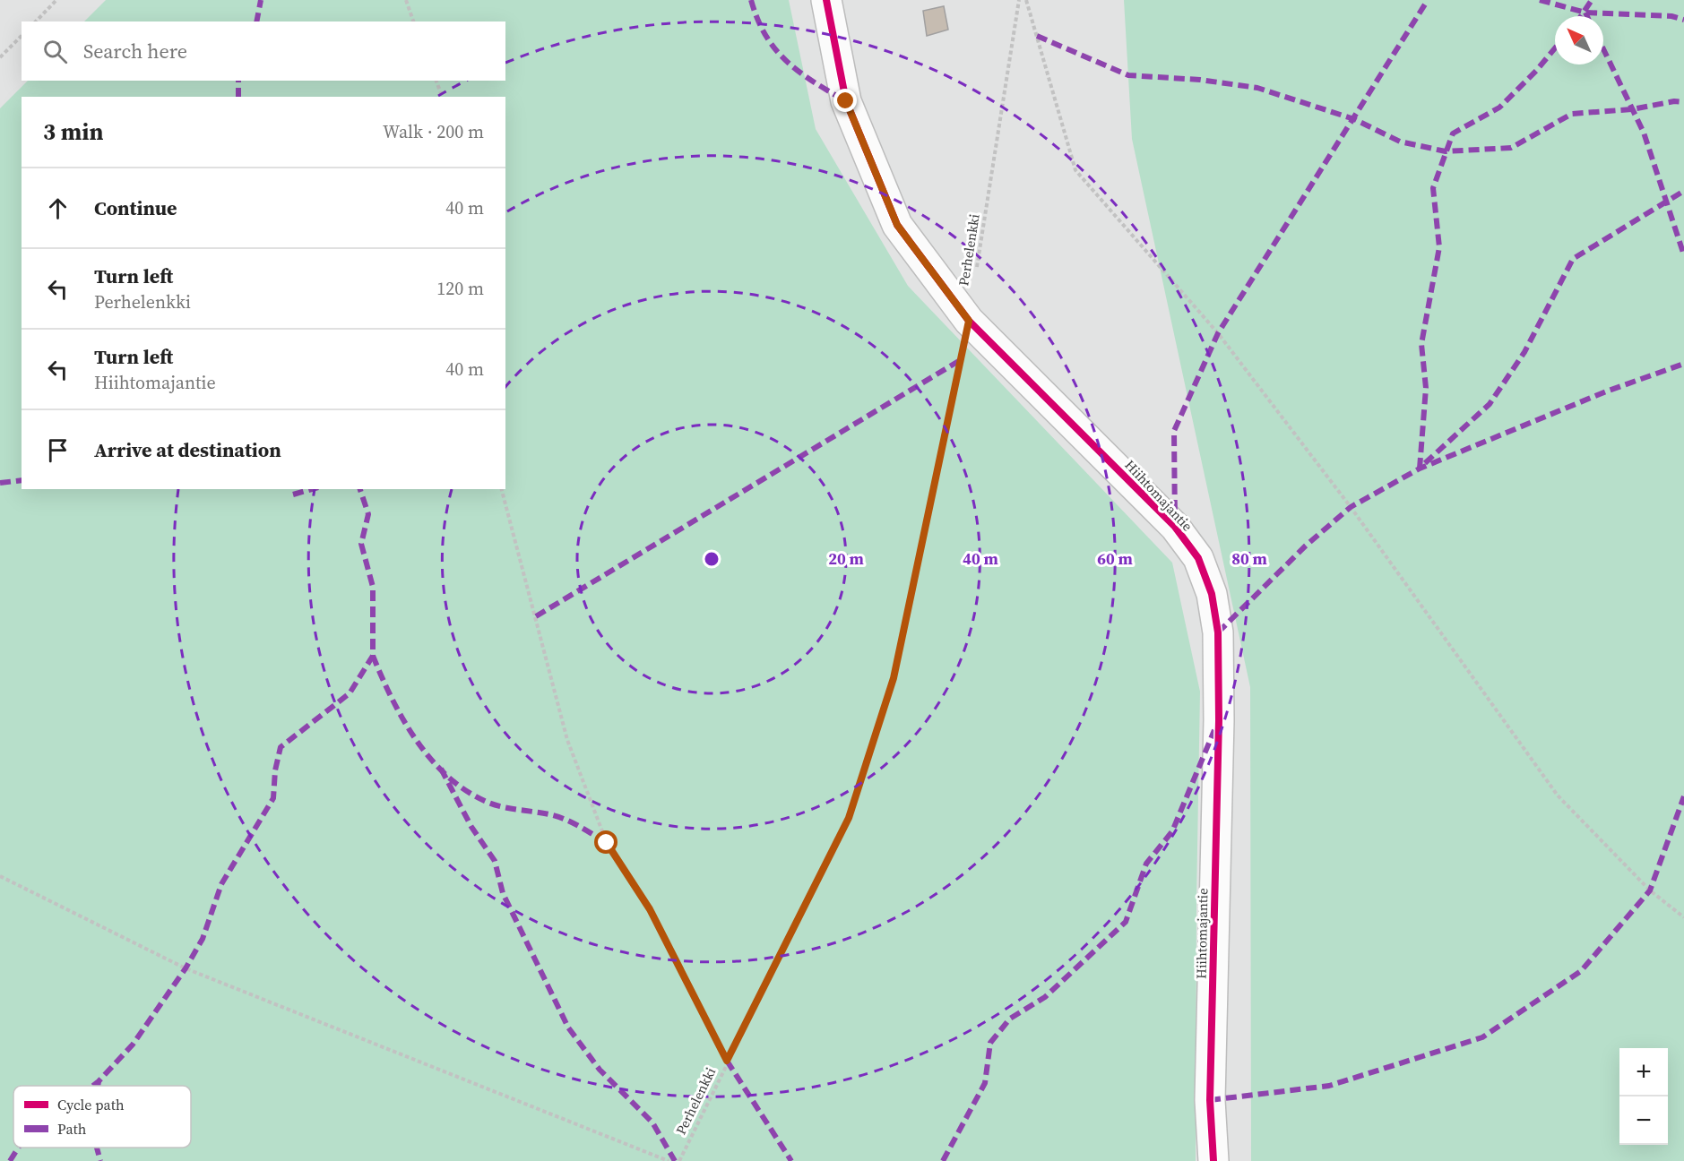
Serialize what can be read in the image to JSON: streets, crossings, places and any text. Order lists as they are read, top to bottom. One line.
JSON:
{"streets":{"street":["Hiihtomajantie"],"cycle path":["Perhelenkki"]},"crossings":[["Perhelenkki","Hiihtomajantie"]],"legend":["Cycle path","Path"],"north":"top left","page":{"search":"Search here","heading":["3 min","Walk · 200 m"],"list":[["Continue","40 m"],["Turn left","Perhelenkki","120 m"],["Turn left","Hiihtomajantie","40 m"],"Arrive at destination"],"map_buttons":["+","−"]},"rings":["20 m","40 m","60 m","80 m"]}
